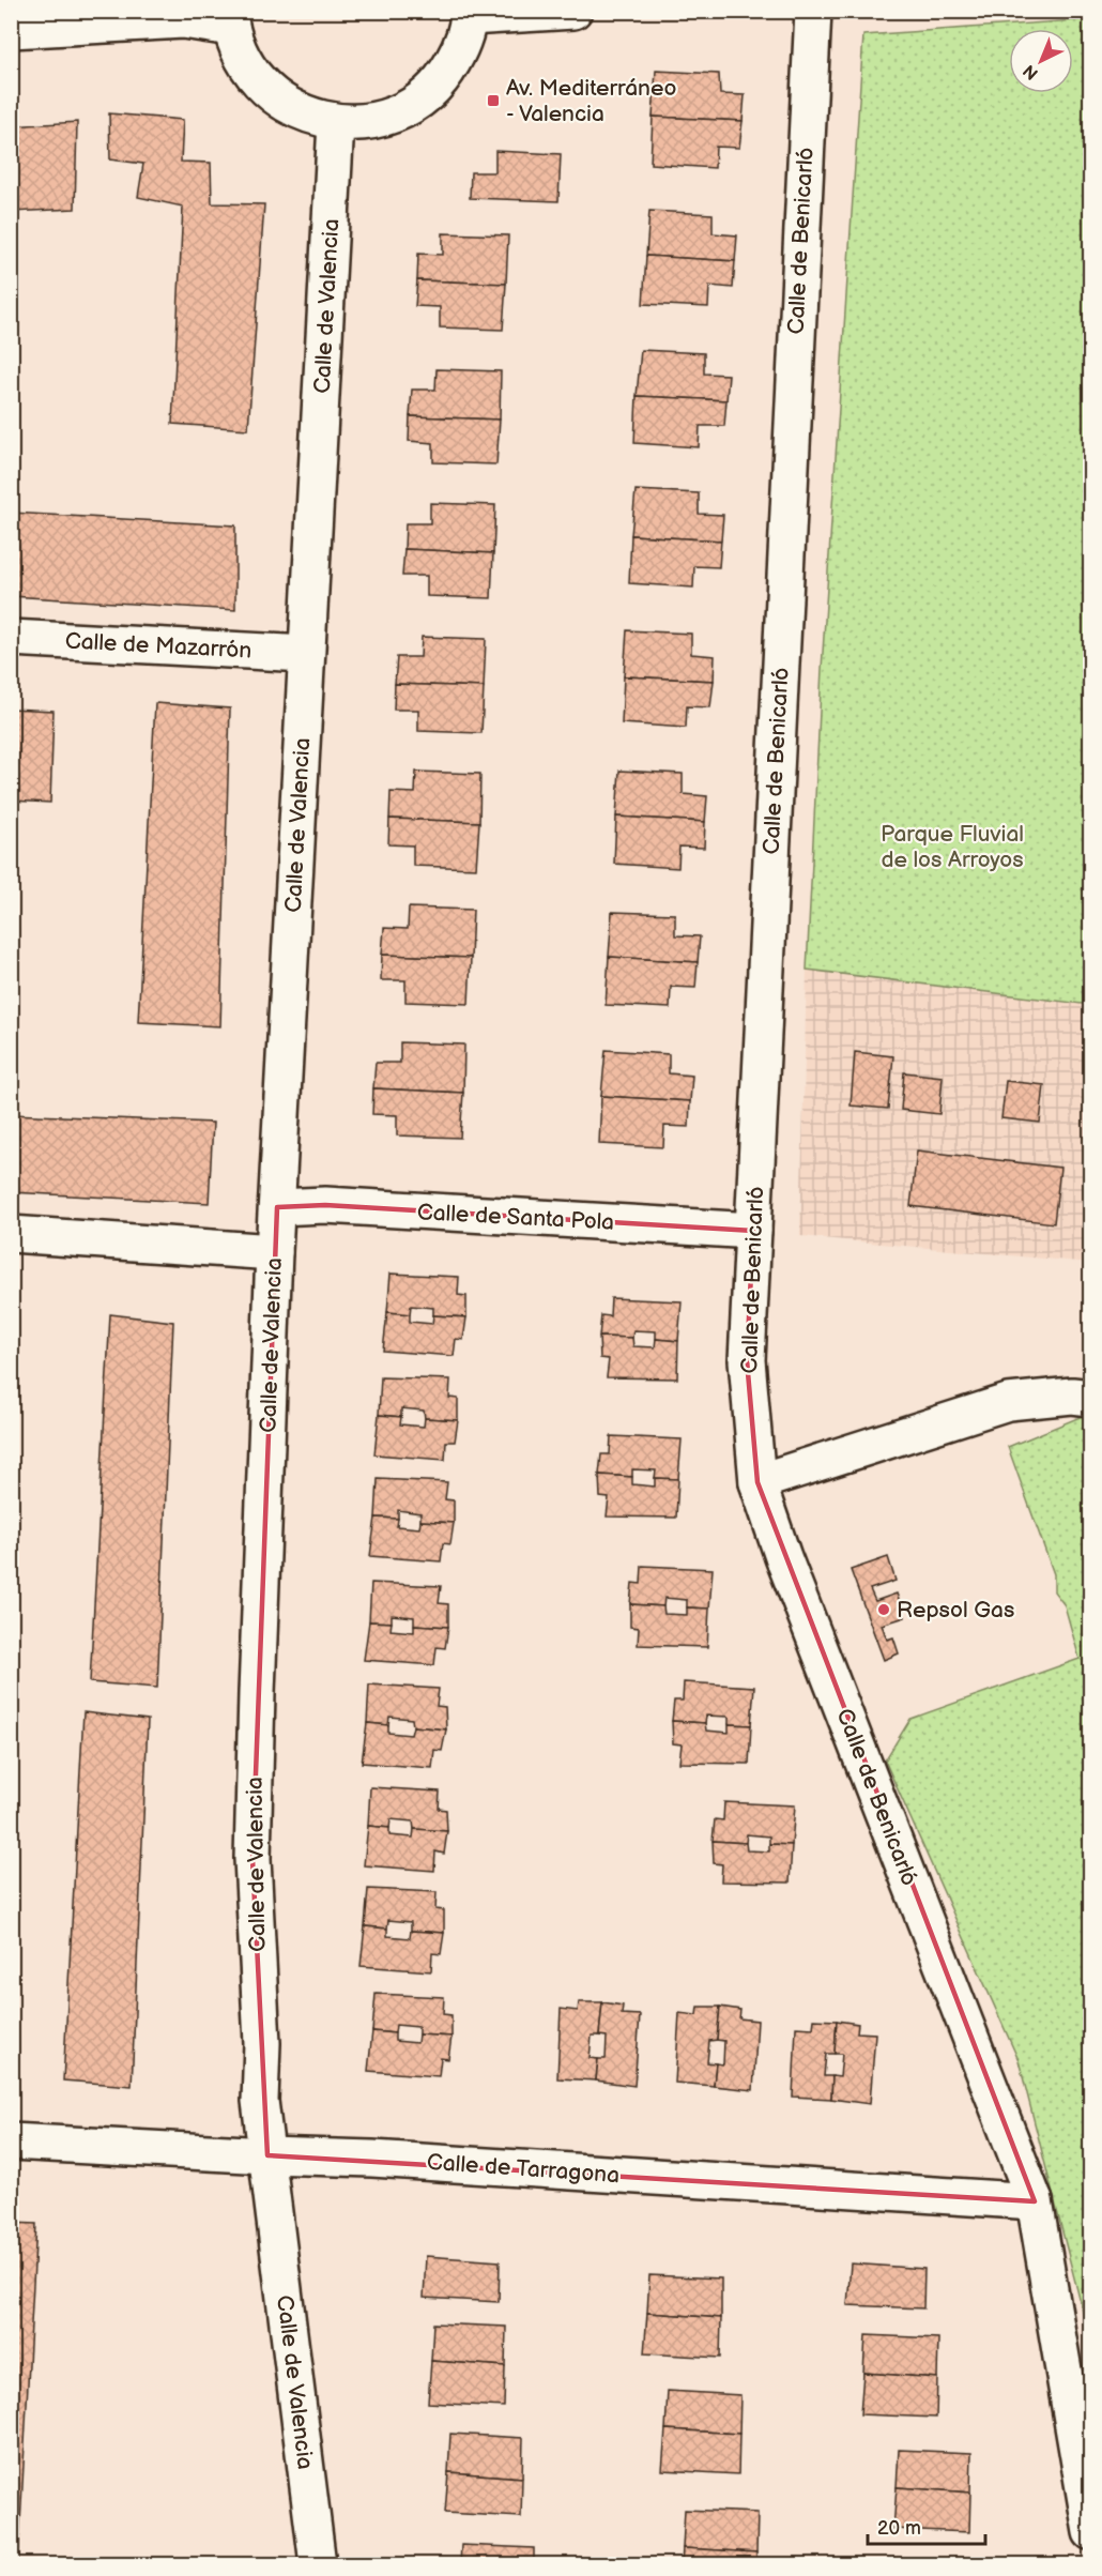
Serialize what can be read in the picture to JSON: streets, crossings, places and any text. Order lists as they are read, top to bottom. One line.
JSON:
{"streets":{"street":["Calle de Benicarló","Calle de Valencia","Calle de Mazarrón","Calle de Santa Pola","Calle de Tarragona"]},"crossings":[["Calle de Benicarló","Calle de Santa Pola"],["Calle de Benicarló","Calle de Tarragona"],["Calle de Valencia","Calle de Mazarrón"],["Calle de Valencia","Calle de Santa Pola"],["Calle de Valencia","Calle de Tarragona"]],"parks":["Parque Fluvial de los Arroyos"],"places":{"transit":["Av. Mediterráneo - Valencia"],"other":["Repsol Gas"]},"scale_bar":"20 m","north":"bottom left"}
